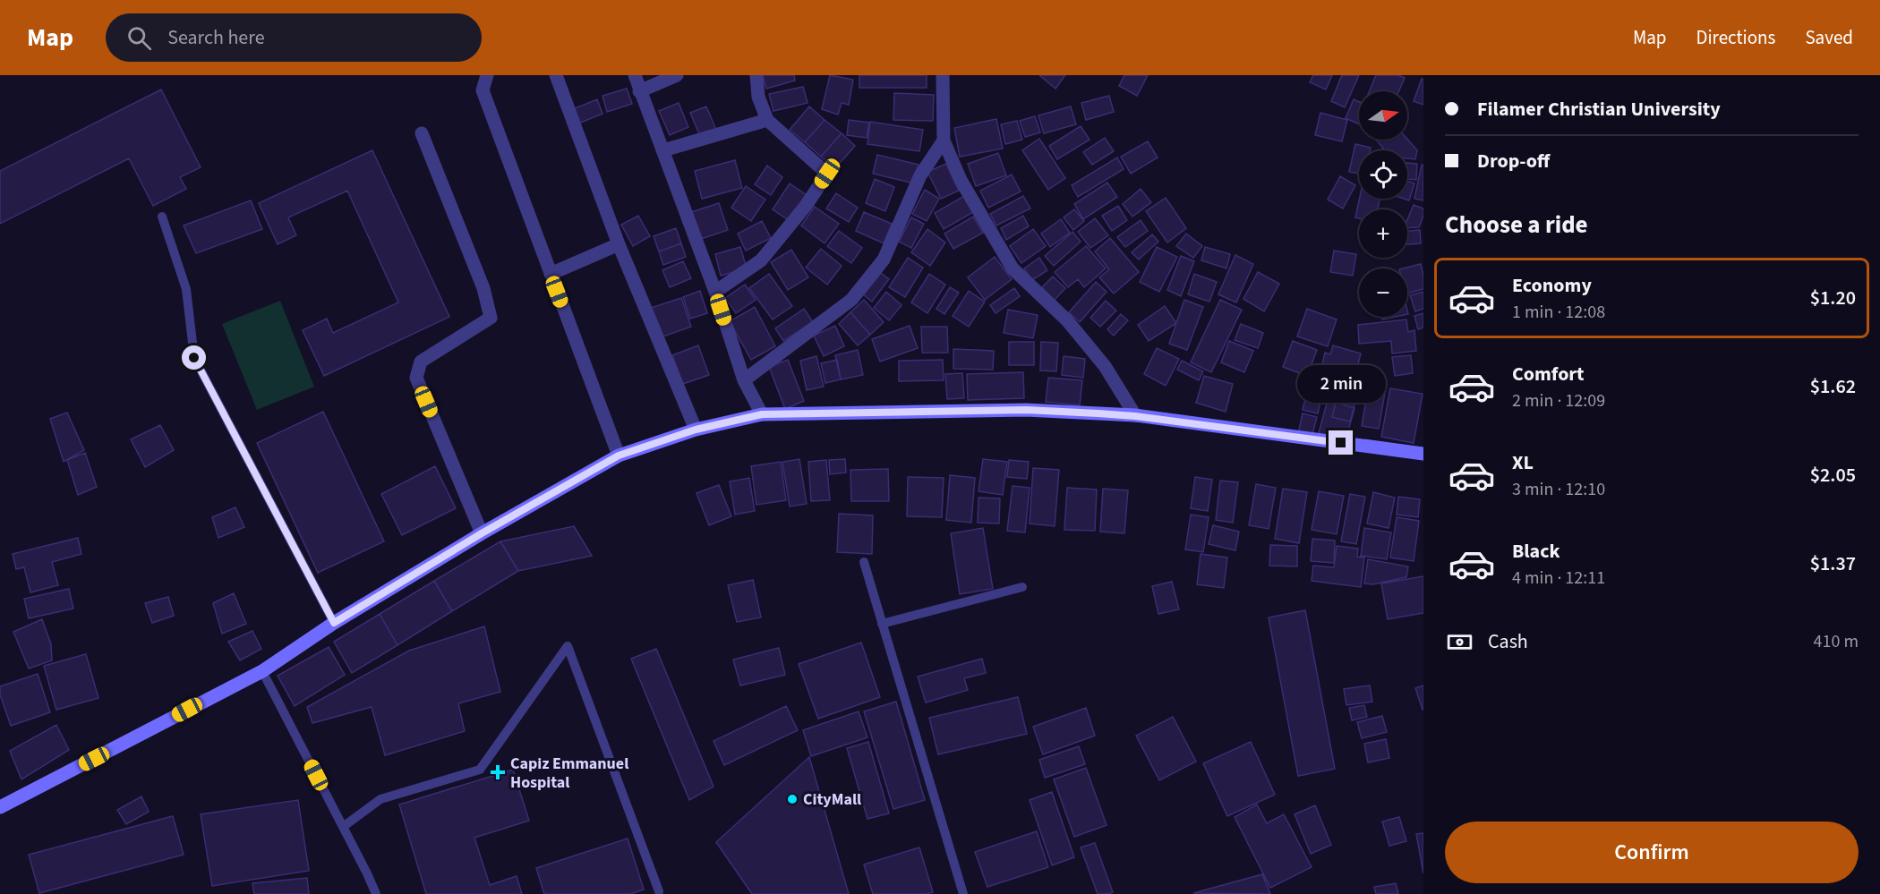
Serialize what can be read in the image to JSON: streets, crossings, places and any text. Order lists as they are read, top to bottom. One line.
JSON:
{"places":{"health":["Capiz Emmanuel Hospital"],"other":["CityMall"]},"north":"right","page":{"header":"Map","search":"Search here","nav":["Map","Directions","Saved"],"banner":["Filamer Christian University","Drop-off"],"map_buttons":["+","−"],"heading":"Choose a ride","list":[{"name":"Economy","note":"1 min · 12:08","value":"$1.20"},{"name":"Comfort","note":"2 min · 12:09","value":"$1.62"},{"name":"XL","note":"3 min · 12:10","value":"$2.05"},{"name":"Black","note":"4 min · 12:11","value":"$1.37"}],"bubble":"2 min","pay":["Cash","410 m"],"buttons":"Confirm"}}
